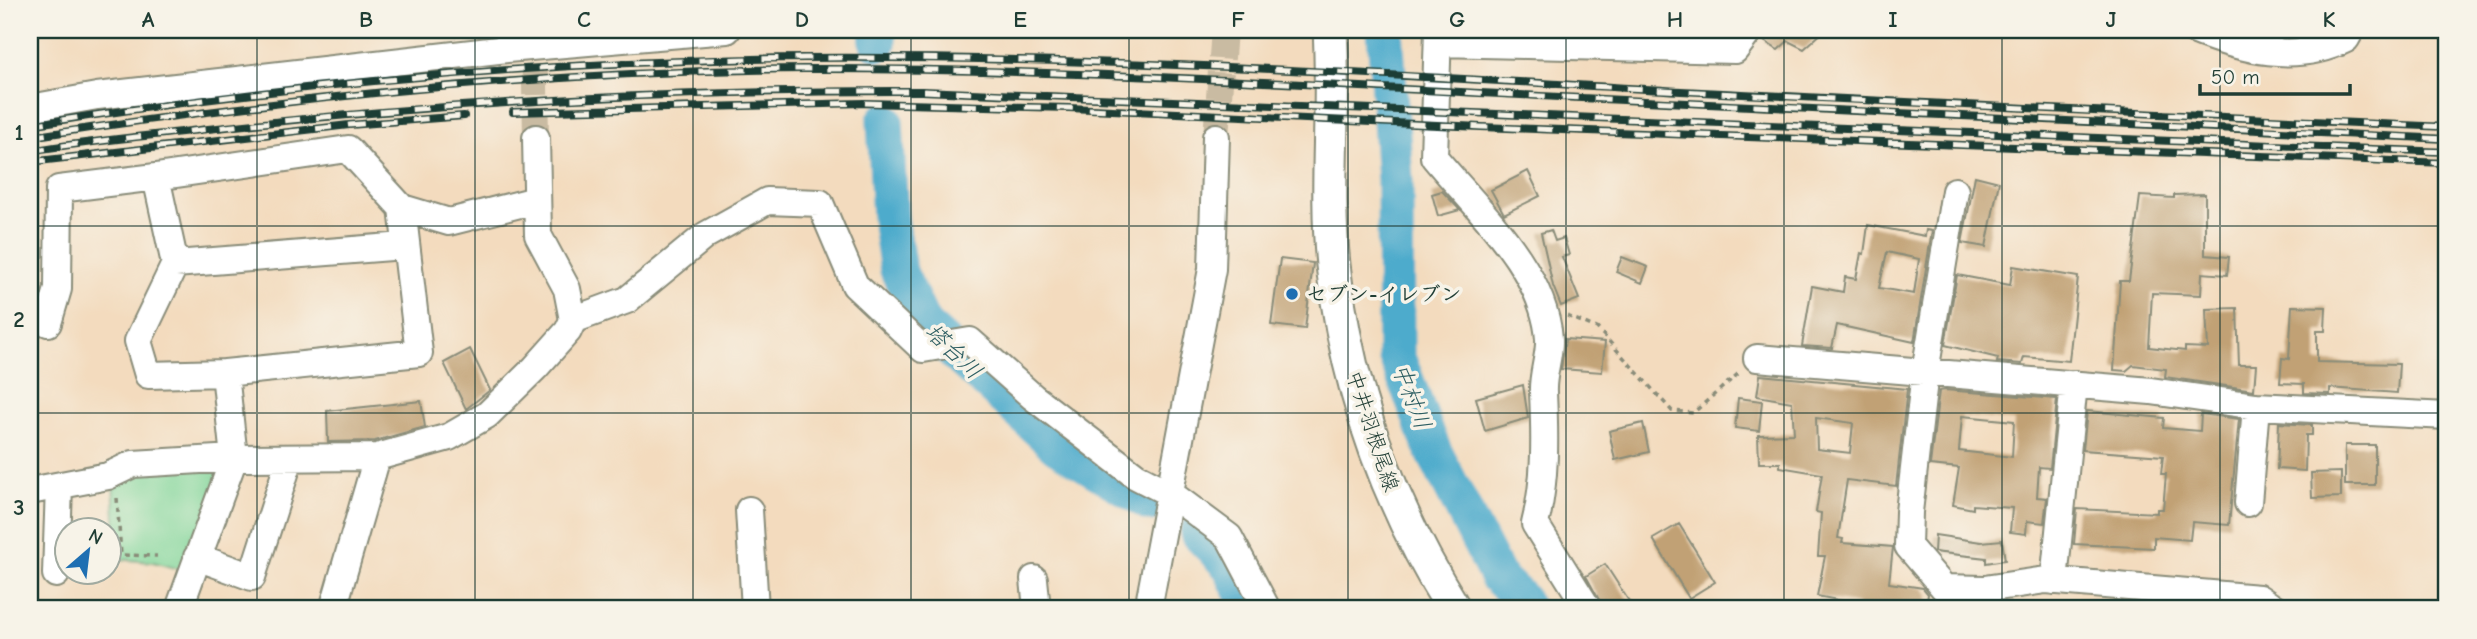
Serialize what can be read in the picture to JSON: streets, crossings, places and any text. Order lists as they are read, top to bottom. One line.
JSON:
{"streets":{"main road":["中井羽根尾線"]},"water":["塔台川","中村川"],"places":["セブン-イレブン"],"scale_bar":"50 m","north":"top right","grid":{"columns":["A","B","C","D","E","F","G","H","I","J","K"],"rows":["1","2","3"]}}
